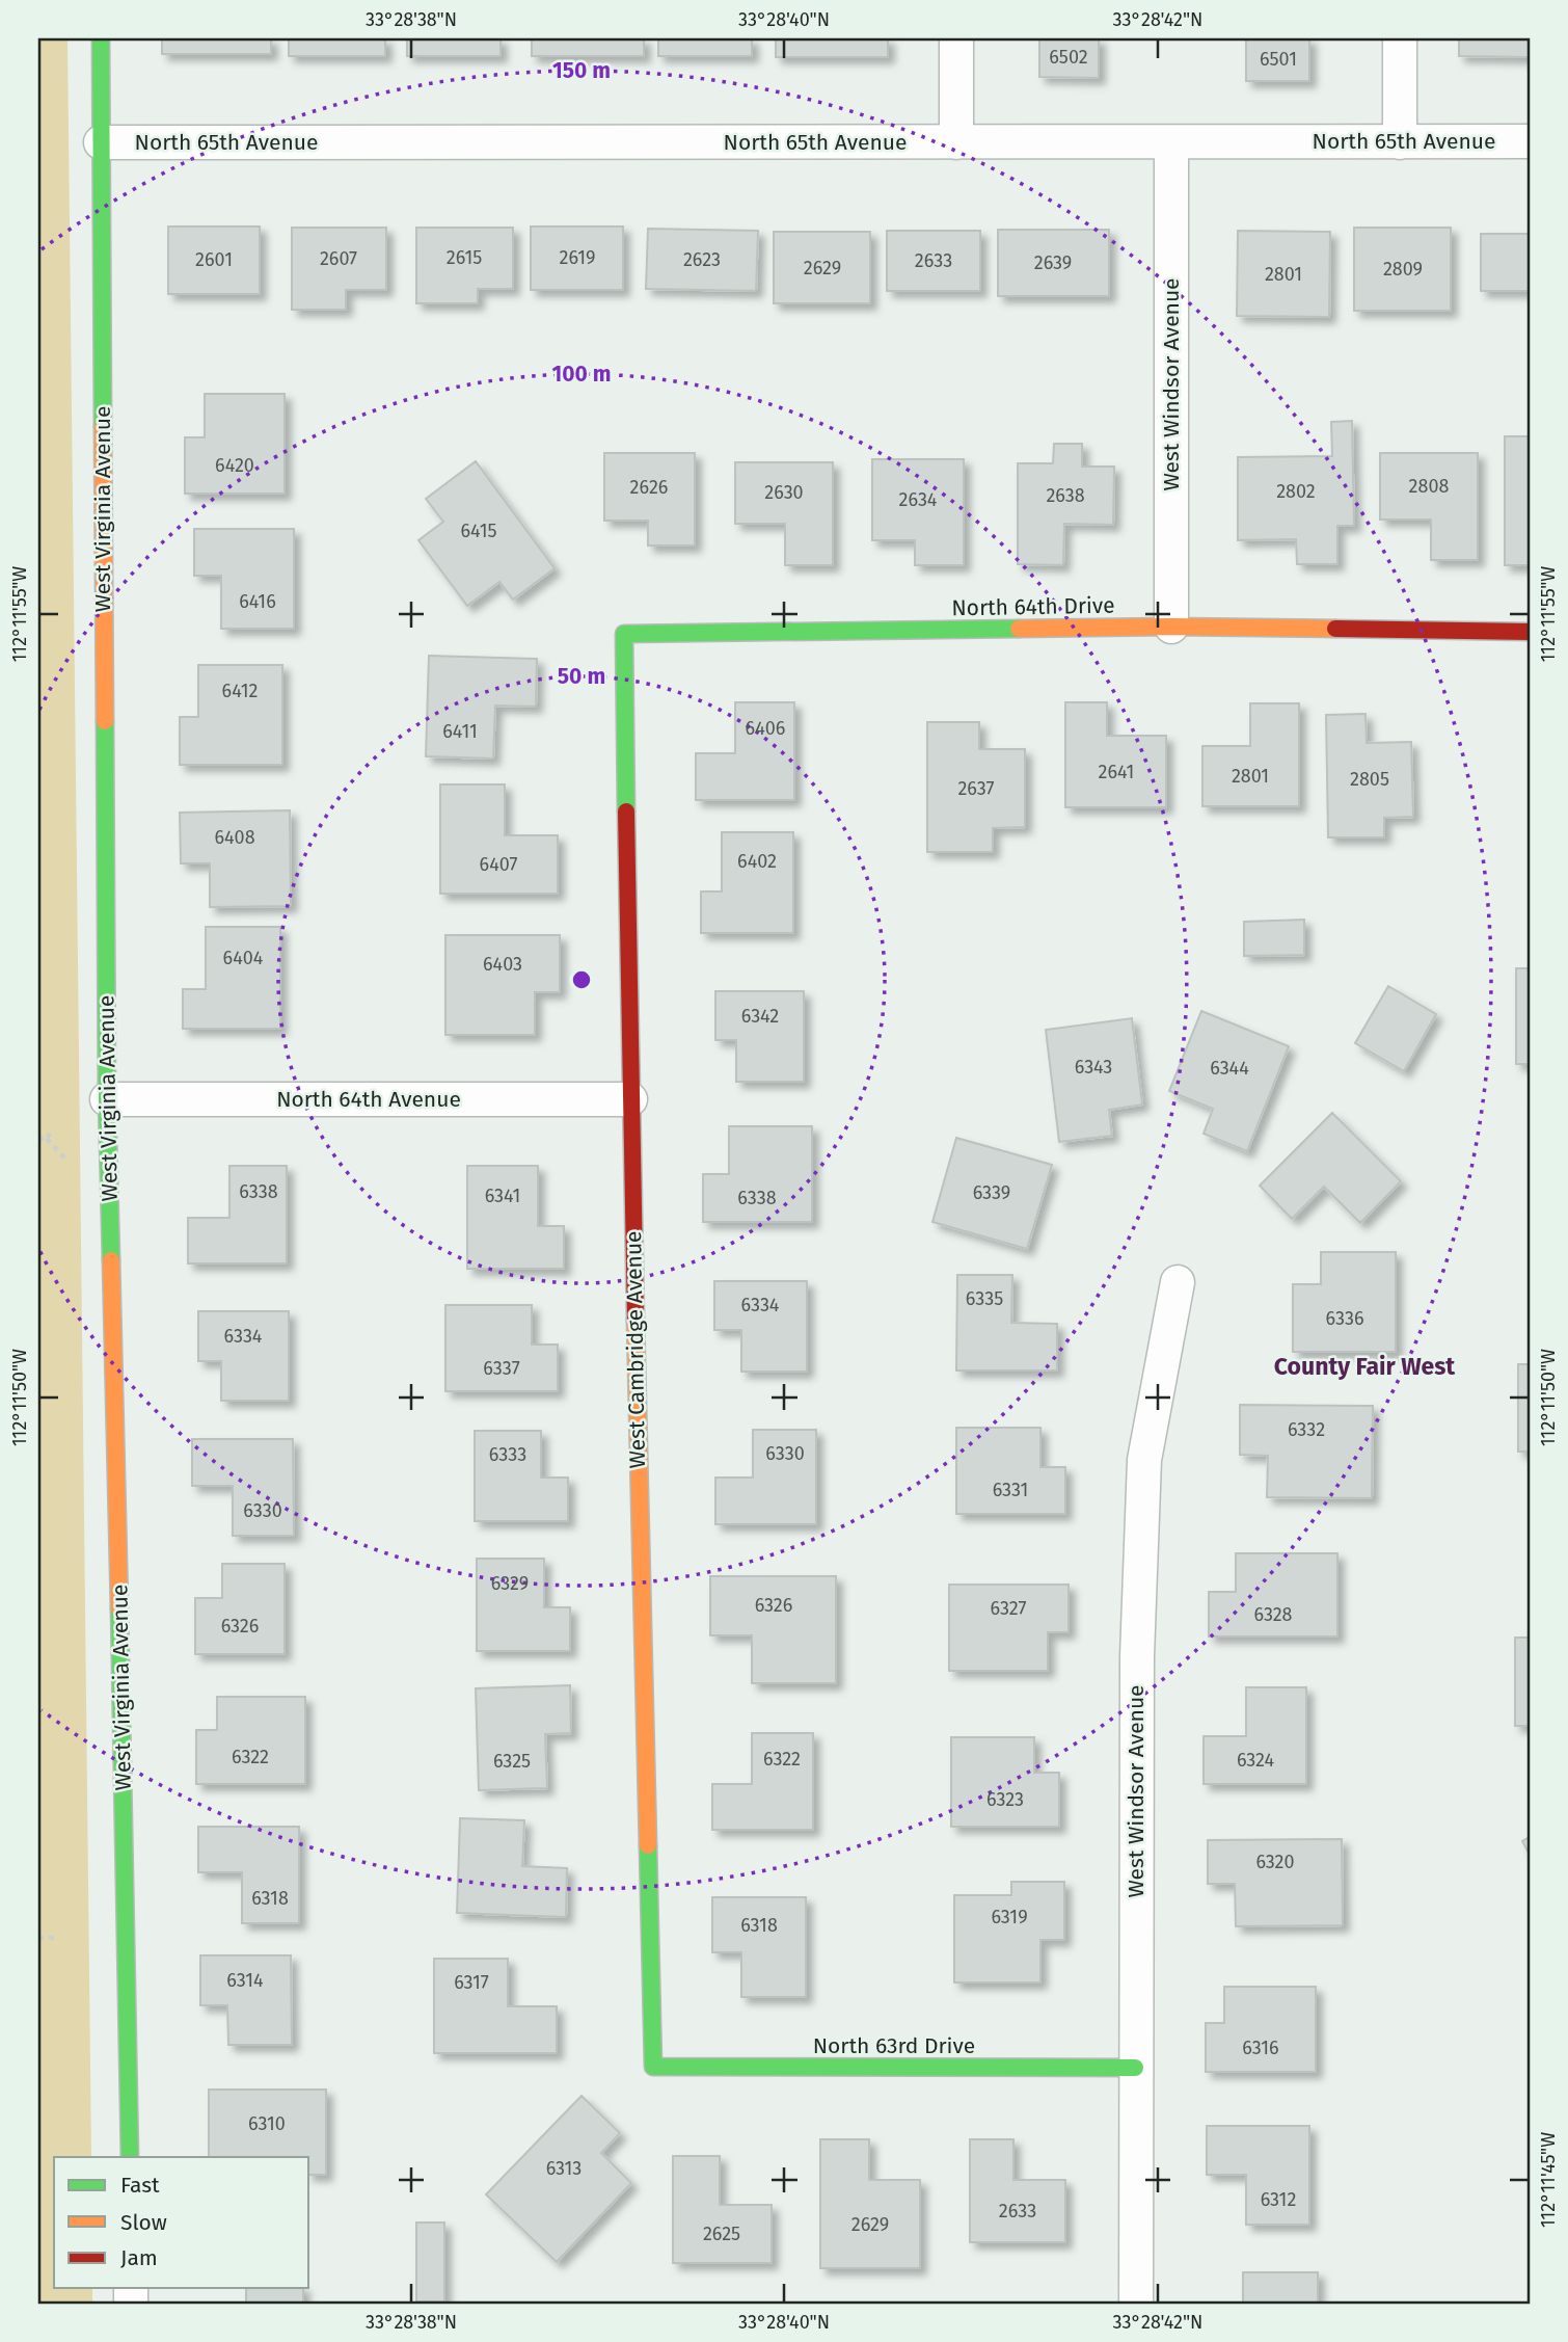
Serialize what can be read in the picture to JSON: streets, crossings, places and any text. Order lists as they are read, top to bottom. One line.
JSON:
{"streets":{"street":["North 65th Avenue","West Windsor Avenue","West Virginia Avenue","North 64th Drive","North 64th Avenue","West Cambridge Avenue","North 63rd Drive"]},"crossings":[["North 65th Avenue","West Windsor Avenue"],["North 65th Avenue","West Virginia Avenue"],["West Windsor Avenue","North 64th Drive"],["West Windsor Avenue","North 63rd Drive"],["West Virginia Avenue","North 64th Avenue"],["North 64th Drive","West Cambridge Avenue"],["North 64th Avenue","West Cambridge Avenue"],["West Cambridge Avenue","North 63rd Drive"]],"districts":["County Fair West"],"house_numbers":["6502","6501","2615","2619","2607","2601","2623","2633","2639","2629","2809","2801","6420","2808","2626","2802","2630","2638","2634","6415","6416","6412","6406","6411","2641","2801","2805","2637","6408","6402","6407","6404","6403","6342","6343","6344","6338","6339","6341","6338","6335","6334","6336","6334","6337","6332","6330","6333","6331","6330","6329","6326","6327","6328","6326","6322","6322","6324","6325","6323","6320","6318","6319","6318","6314","6317","6316","6310","6313","6312","2633","2629","2625"],"legend":["Fast","Slow","Jam"],"coordinates":["33°28'38\"N","33°28'40\"N","33°28'42\"N","112°11'55\"W","112°11'50\"W","112°11'45\"W"],"rings":["150 m","100 m","50 m"]}
